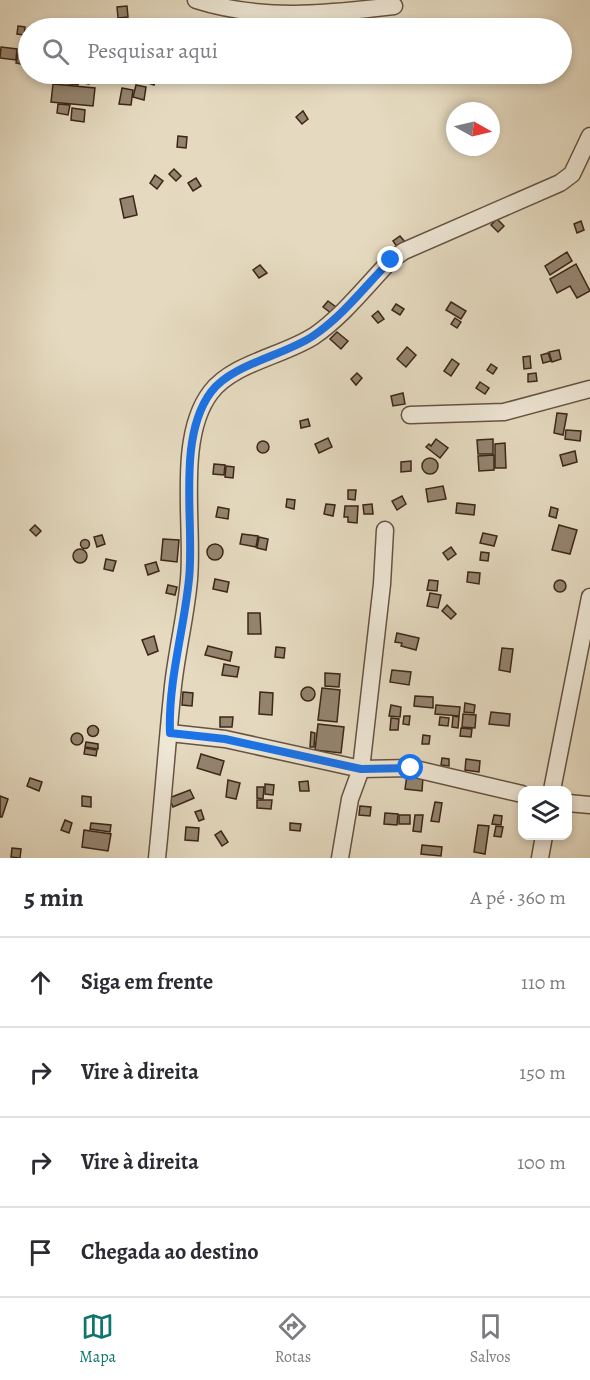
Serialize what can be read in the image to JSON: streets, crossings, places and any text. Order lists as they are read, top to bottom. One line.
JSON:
{"north":"right","page":{"search":"Pesquisar aqui","heading":["5 min","A pé · 360 m"],"list":[["Siga em frente","110 m"],["Vire à direita","150 m"],["Vire à direita","100 m"],"Chegada ao destino"],"nav":["Mapa","Rotas","Salvos"]}}
